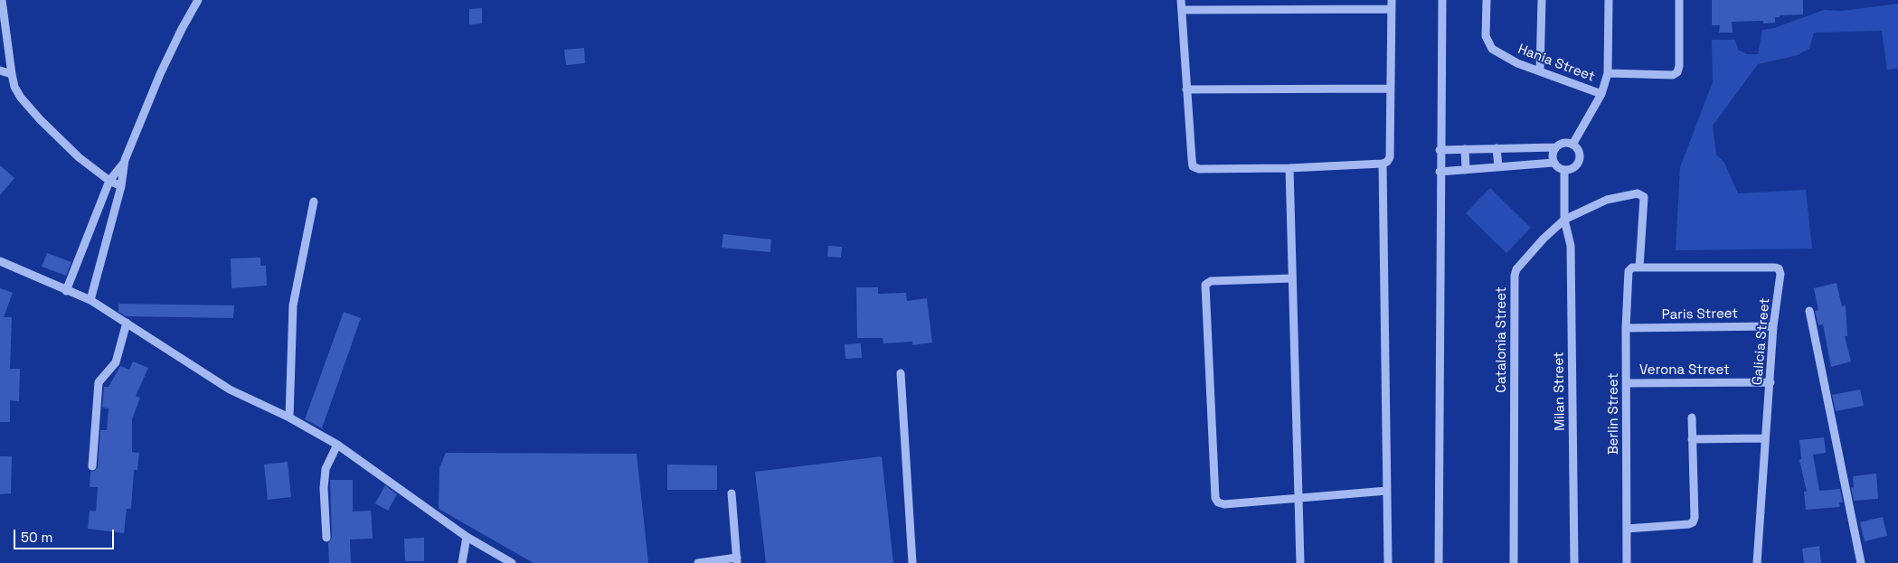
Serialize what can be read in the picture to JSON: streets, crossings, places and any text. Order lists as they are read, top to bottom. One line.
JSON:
{"streets":{"street":["Hania Street","Paris Street","Catalonia Street","Galicia Street","Verona Street","Milan Street","Berlin Street"]},"crossings":[["Paris Street","Galicia Street"],["Paris Street","Berlin Street"],["Catalonia Street","Milan Street"],["Catalonia Street","Berlin Street"],["Galicia Street","Verona Street"],["Galicia Street","Berlin Street"],["Verona Street","Berlin Street"]],"scale_bar":"50 m"}
